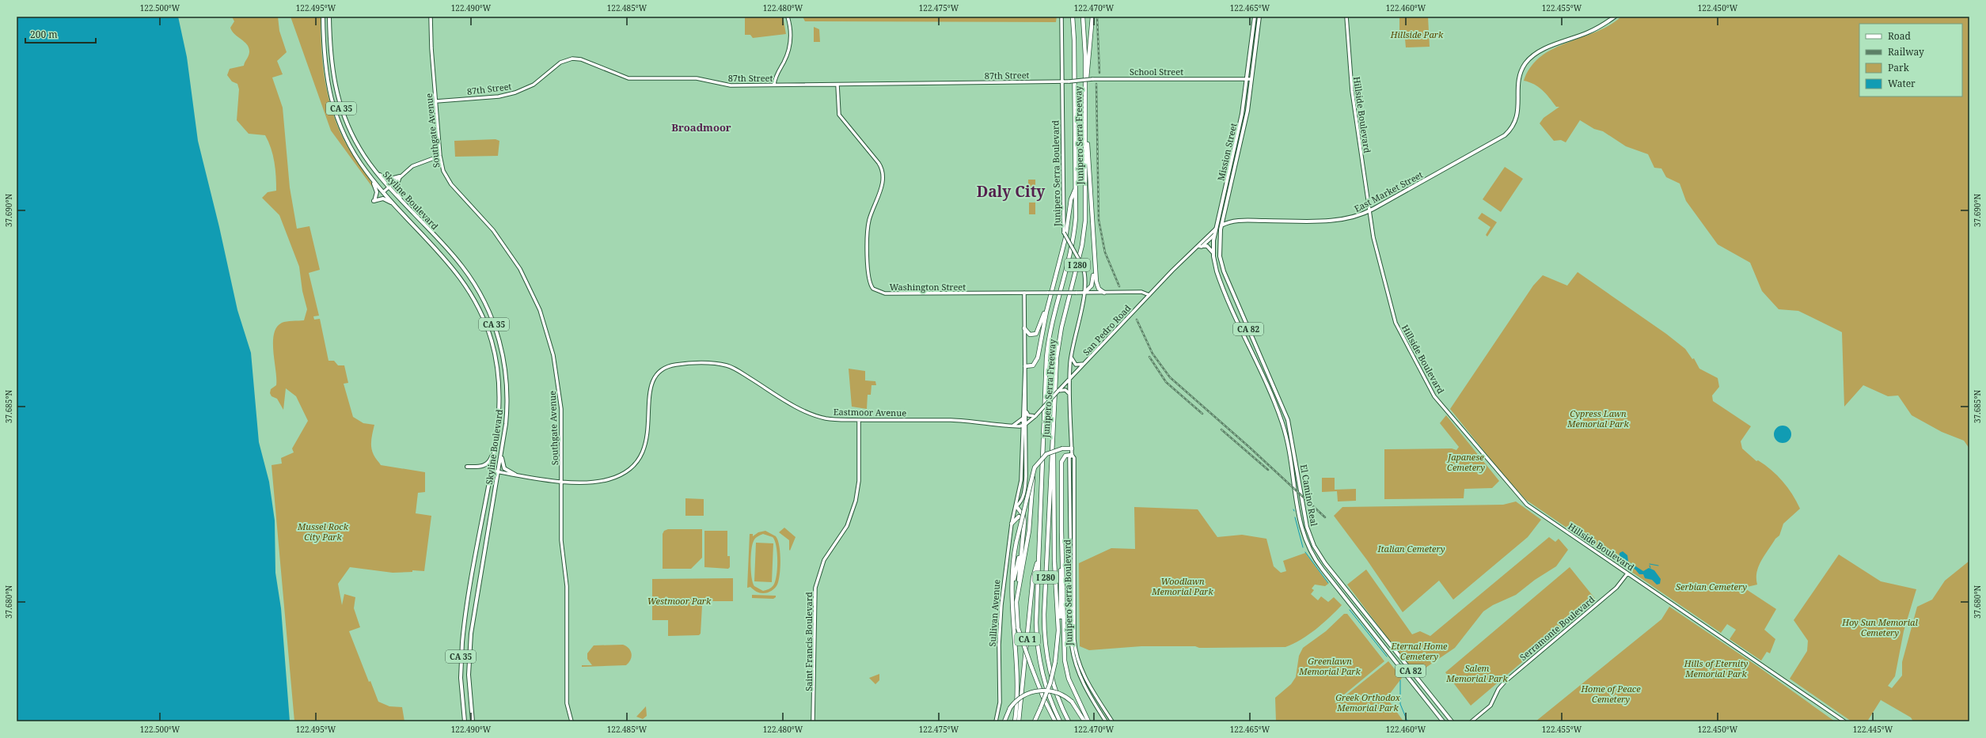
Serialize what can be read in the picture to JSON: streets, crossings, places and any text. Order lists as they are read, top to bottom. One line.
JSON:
{"streets":{"highway":["Junipero Serra Freeway","I 280","CA 1"],"main road":["CA 35","Mission Street","East Market Street","Skyline Boulevard","CA 82","San Pedro Road","El Camino Real"],"street":["School Street","87th Street","Hillside Boulevard","Southgate Avenue","Junipero Serra Boulevard","Washington Street","Eastmoor Avenue","Sullivan Avenue","Serramonte Boulevard","Saint Francis Boulevard"]},"crossings":[["School Street","87th Street"],["School Street","Mission Street"],["School Street","Junipero Serra Boulevard"],["87th Street","Southgate Avenue"],["87th Street","Junipero Serra Boulevard"],["87th Street","Washington Street"],["Hillside Boulevard","East Market Street"],["Hillside Boulevard","Serramonte Boulevard"],["Southgate Avenue","Eastmoor Avenue"],["Junipero Serra Freeway","CA 1"],["Mission Street","East Market Street"],["Mission Street","San Pedro Road"],["Mission Street","El Camino Real"],["Junipero Serra Boulevard","Washington Street"],["Junipero Serra Boulevard","San Pedro Road"],["East Market Street","San Pedro Road"],["East Market Street","El Camino Real"],["Washington Street","San Pedro Road"],["Washington Street","Sullivan Avenue"],["San Pedro Road","Eastmoor Avenue"],["San Pedro Road","El Camino Real"],["San Pedro Road","Sullivan Avenue"],["Eastmoor Avenue","Sullivan Avenue"],["Eastmoor Avenue","Saint Francis Boulevard"]],"districts":["Broadmoor","Daly City"],"parks":["Hillside Park","Cypress Lawn Memorial Park","Japanese Cemetery","Mussel Rock City Park","Italian Cemetery","Woodlawn Memorial Park","Serbian Cemetery","Westmoor Park","Hoy Sun Memorial Cemetery","Eternal Home Cemetery","Greenlawn Memorial Park","Hills of Eternity Memorial Park","Salem Memorial Park","Home of Peace Cemetery","Greek Orthodox Memorial Park"],"legend":["Road","Railway","Park","Water"],"scale_bar":"200 m","coordinates":["122.500°W","122.495°W","122.490°W","122.485°W","122.480°W","122.475°W","122.470°W","122.465°W","122.460°W","122.455°W","122.450°W","37.690°N","37.685°N","37.680°N","122.445°W"]}
